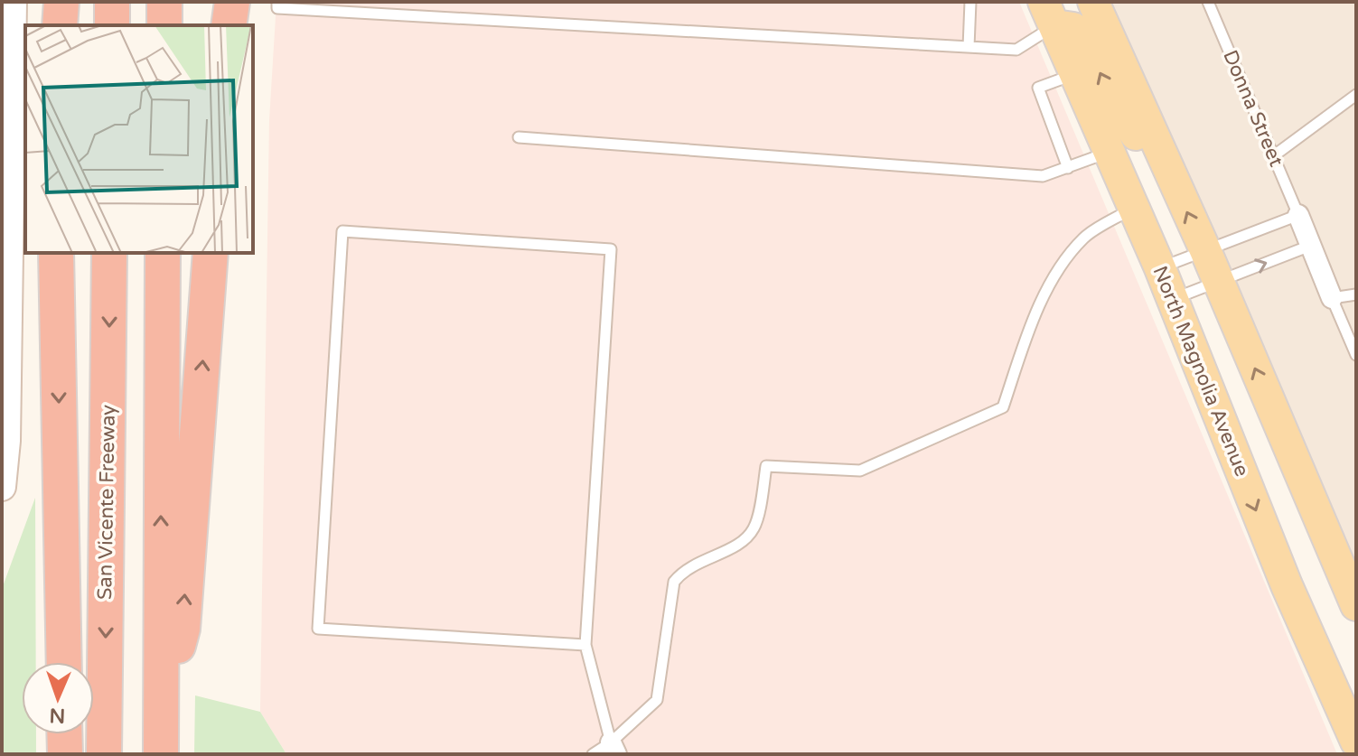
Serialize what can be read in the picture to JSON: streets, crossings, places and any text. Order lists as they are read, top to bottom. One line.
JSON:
{"streets":{"highway":["San Vicente Freeway"],"main road":["North Magnolia Avenue"],"lane":["Donna Street"]},"north":"bottom"}
